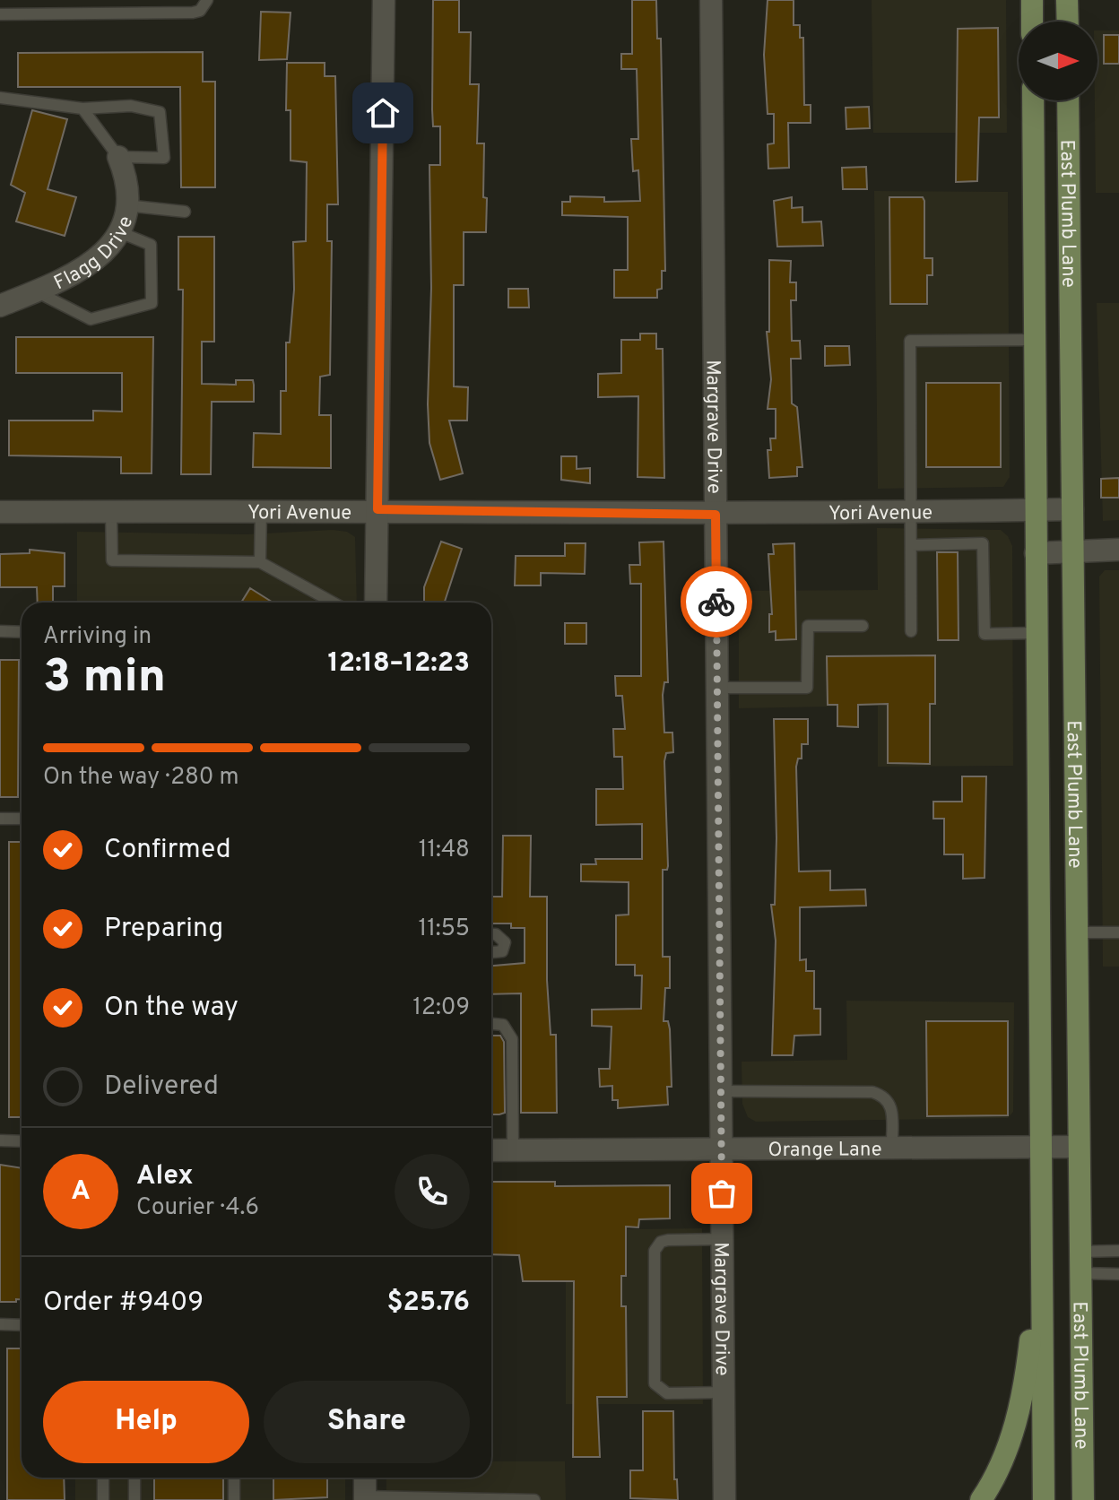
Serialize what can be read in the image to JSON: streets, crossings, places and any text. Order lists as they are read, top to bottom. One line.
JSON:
{"streets":{"main road":["East Plumb Lane"],"street":["Flagg Drive","Margrave Drive","Yori Avenue","Orange Lane"]},"crossings":[["East Plumb Lane","Yori Avenue"],["East Plumb Lane","Orange Lane"],["Margrave Drive","Yori Avenue"],["Margrave Drive","Orange Lane"]],"north":"right","page":{"heading":["3 min","Arriving in","12:18–12:23"],"panel":["Alex","Courier · 4.6","Order #9409","$25.76"],"bar":"On the way · 280 m","list":[["Confirmed","11:48"],["Preparing","11:55"],["On the way","12:09"],"Delivered"],"round":"A","buttons":["Help","Share"]}}
